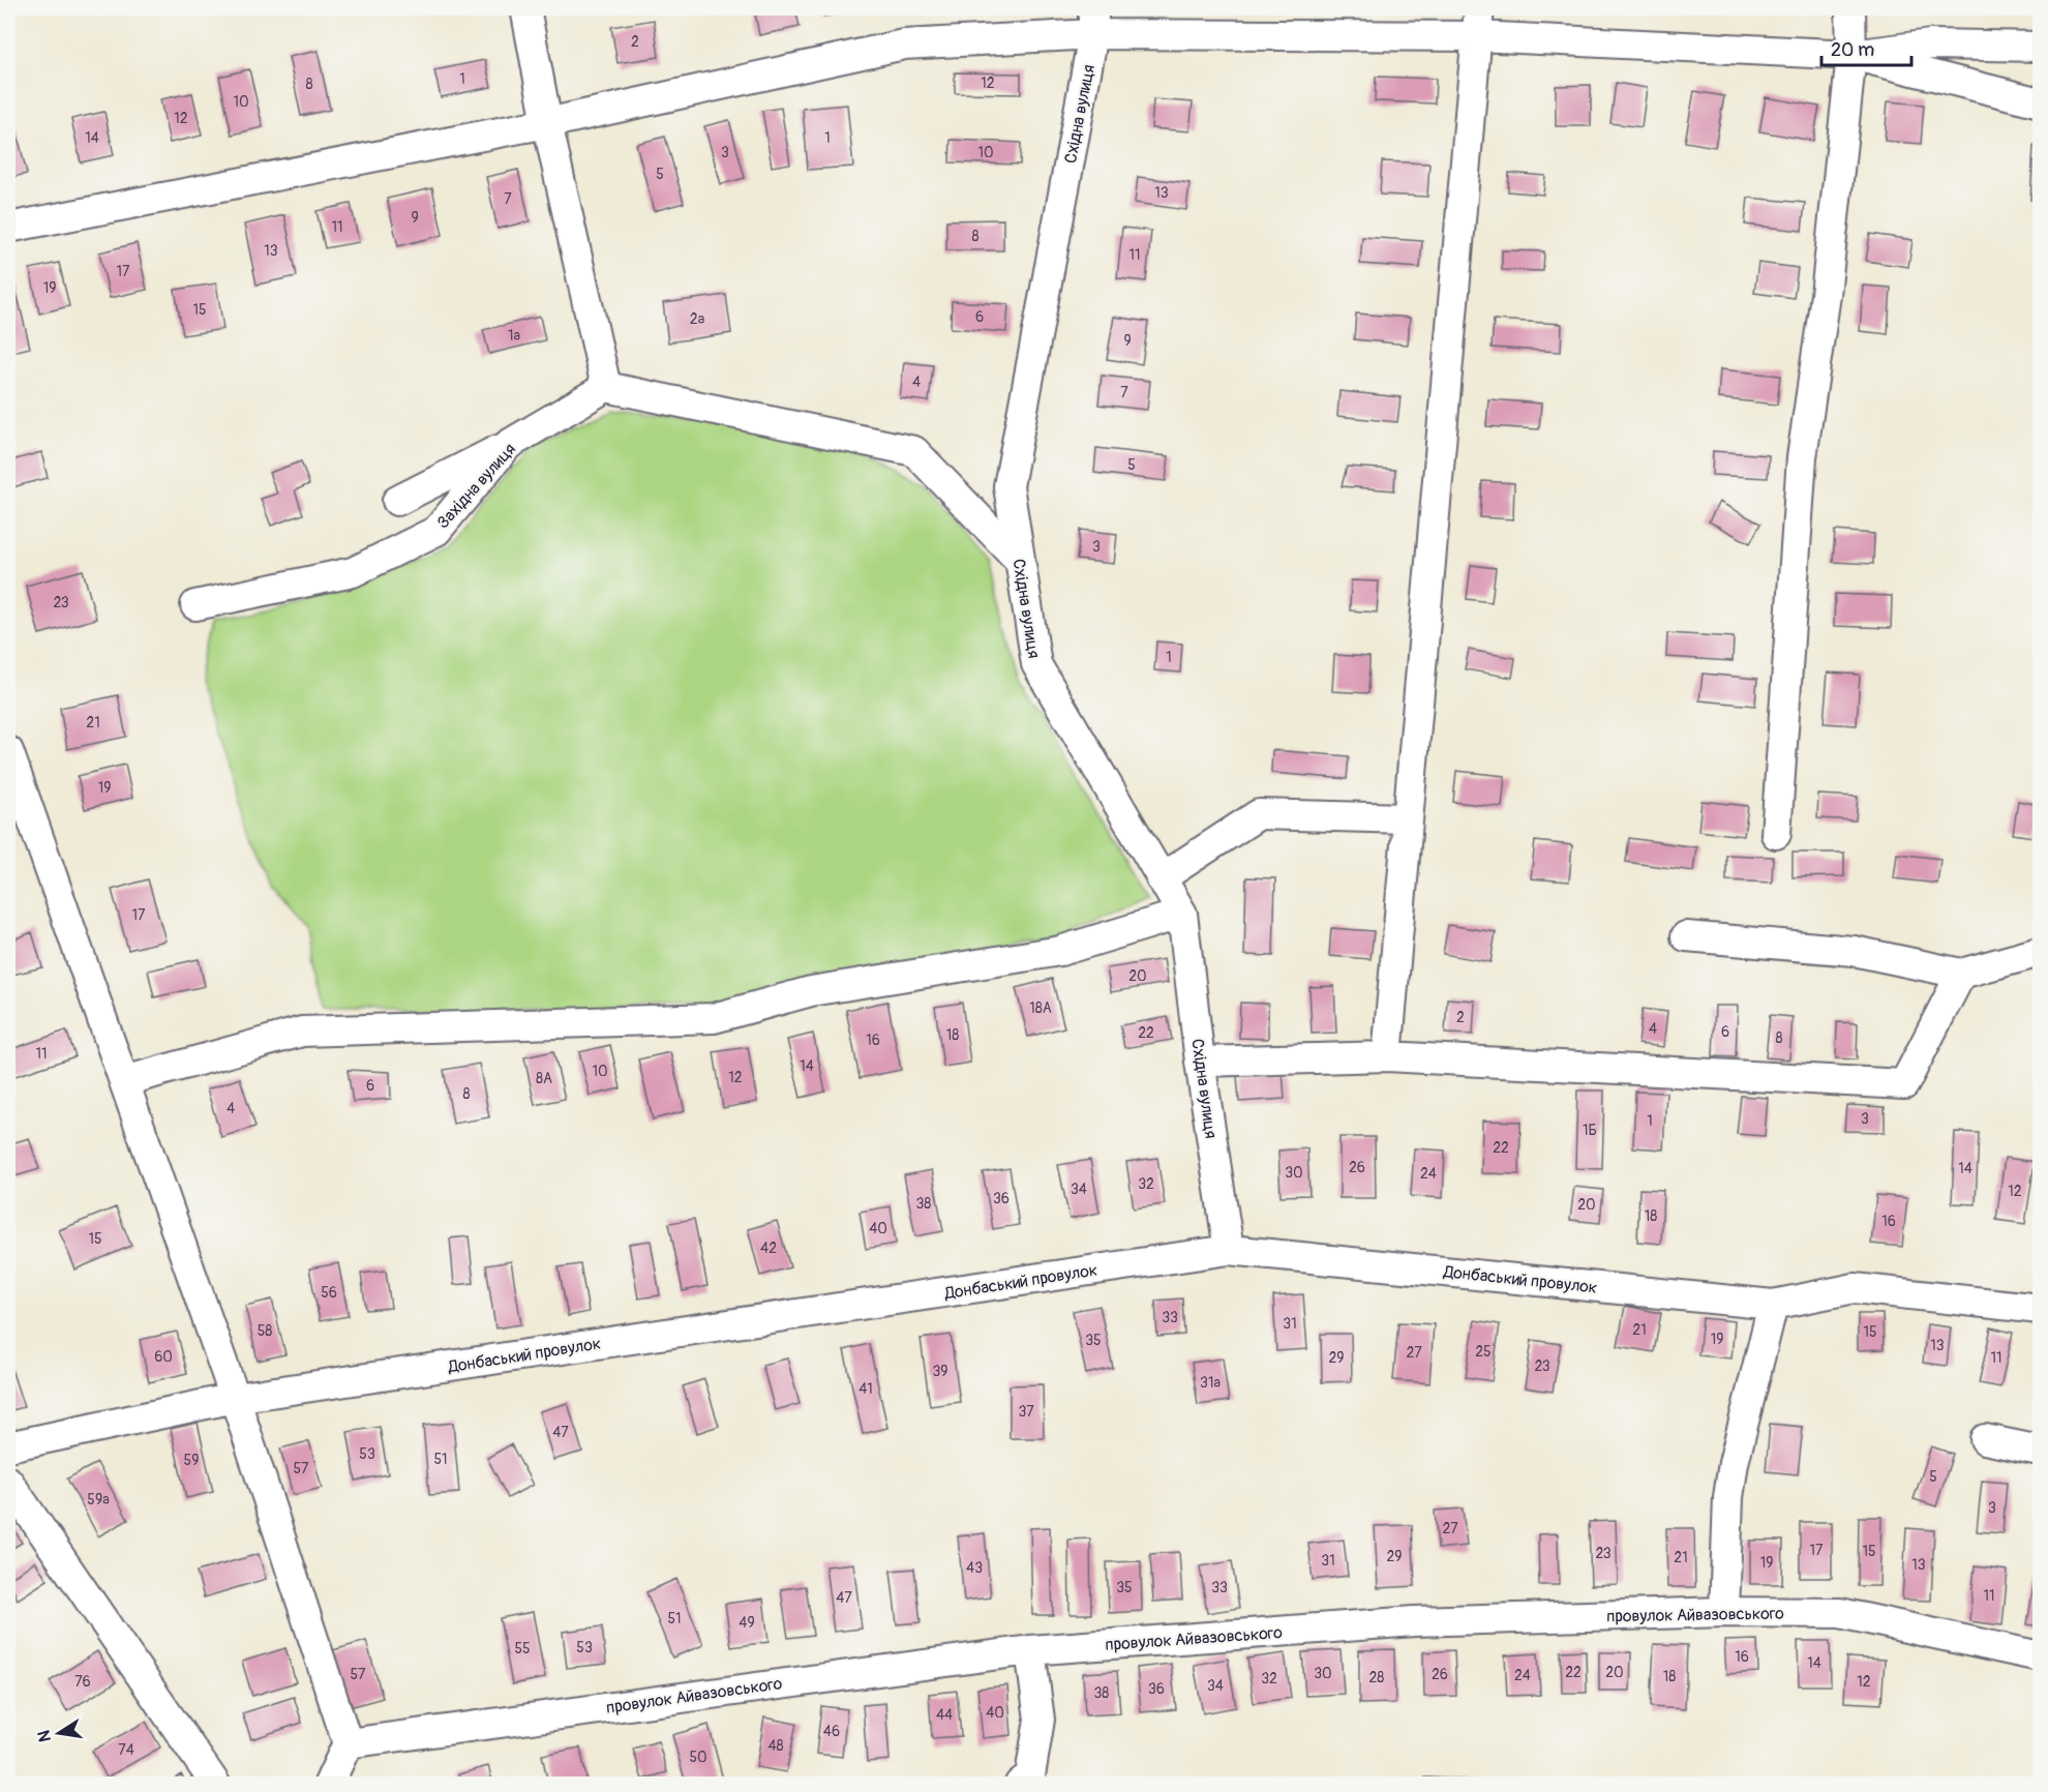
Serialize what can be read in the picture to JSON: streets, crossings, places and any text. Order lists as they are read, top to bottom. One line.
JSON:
{"streets":{"street":["Східна вулиця","Західна вулиця","Донбаський провулок","провулок Айвазовського"]},"crossings":[["Східна вулиця","Донбаський провулок"]],"house_numbers":["2","1","12","8","10","12","14","1","3","10","5","13","7","9","11","8","13","11","17","19","15","6","2а","1а","9","4","7","5","3","23","1","21","19","17","20","18А","2","4","6","22","18","8","16","11","14","10","12","8А","6","8","4","3","1","1Б","22","26","14","30","24","32","34","12","36","38","20","18","16","40","15","42","56","33","31","21","58","15","19","35","13","25","27","60","29","11","23","39","31а","41","37","47","53","51","59","57","5","59а","3","27","17","15","23","29","21","31","19","13","43","35","33","11","47","51","49","53","55","16","14","22","20","30","57","26","24","18","28","32","76","12","34","36","38","40","44","46","48","74","50"],"scale_bar":"20 m","north":"left"}
